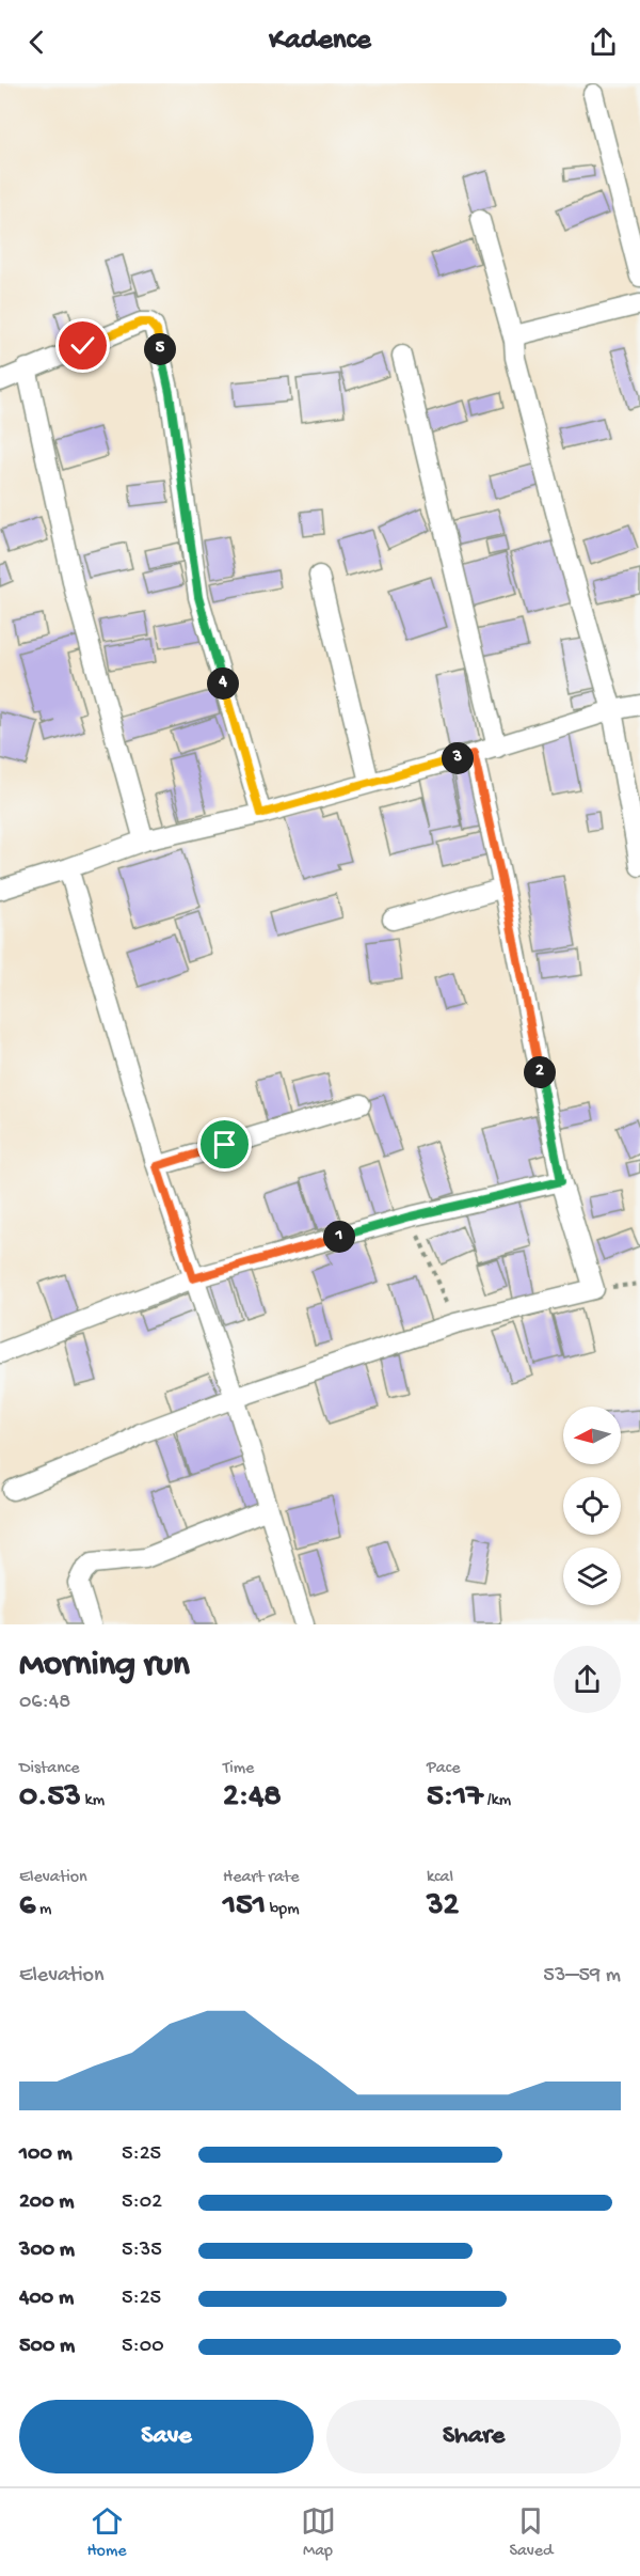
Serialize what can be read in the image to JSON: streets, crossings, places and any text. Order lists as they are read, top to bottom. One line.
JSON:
{"north":"left","page":{"header":"Kadence","pins":["5","4","3","2","1"],"heading":["Morning run","06:48"],"stats":[["Distance","0.53 km"],["Time","2:48"],["Pace","5:17 /km"],["Elevation","6 m"],["Heart rate","151 bpm"],["kcal","32"]],"chart":["Elevation","53–59 m"],"list":[{"name":"100 m","note":"5:25"},{"name":"200 m","note":"5:02"},{"name":"300 m","note":"5:35"},{"name":"400 m","note":"5:25"},{"name":"500 m","note":"5:00"}],"buttons":["Save","Share"],"tabs":["Home","Map","Saved"]}}
